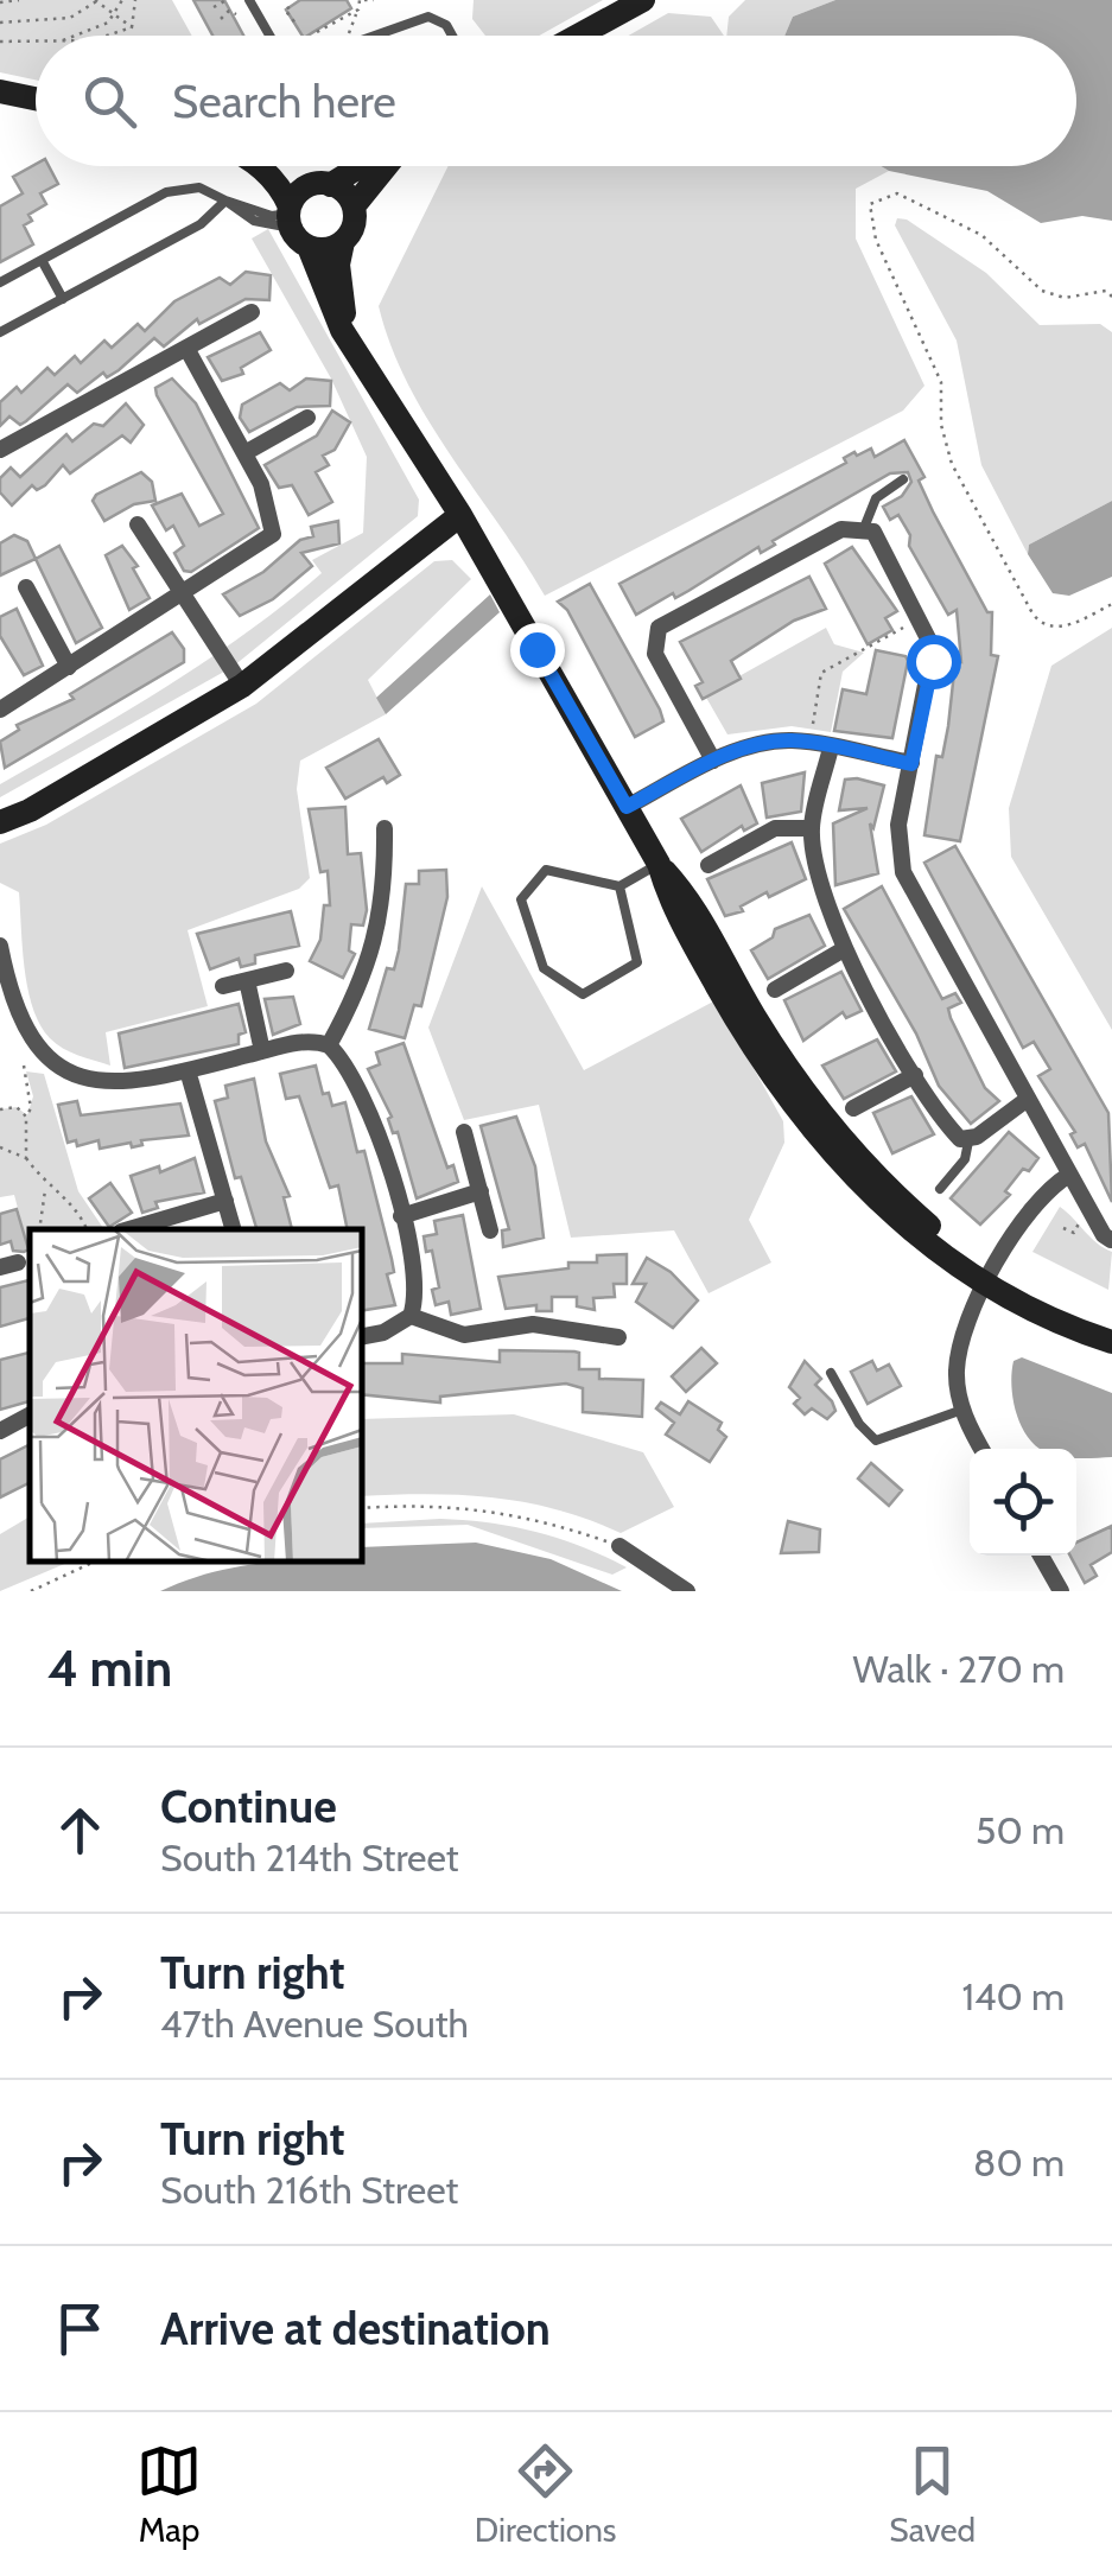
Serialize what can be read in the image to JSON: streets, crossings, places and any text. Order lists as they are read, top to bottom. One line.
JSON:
{"page":{"search":"Search here","heading":["4 min","Walk · 270 m"],"list":[["Continue","South 214th Street","50 m"],["Turn right","47th Avenue South","140 m"],["Turn right","South 216th Street","80 m"],"Arrive at destination"],"nav":["Map","Directions","Saved"]}}
